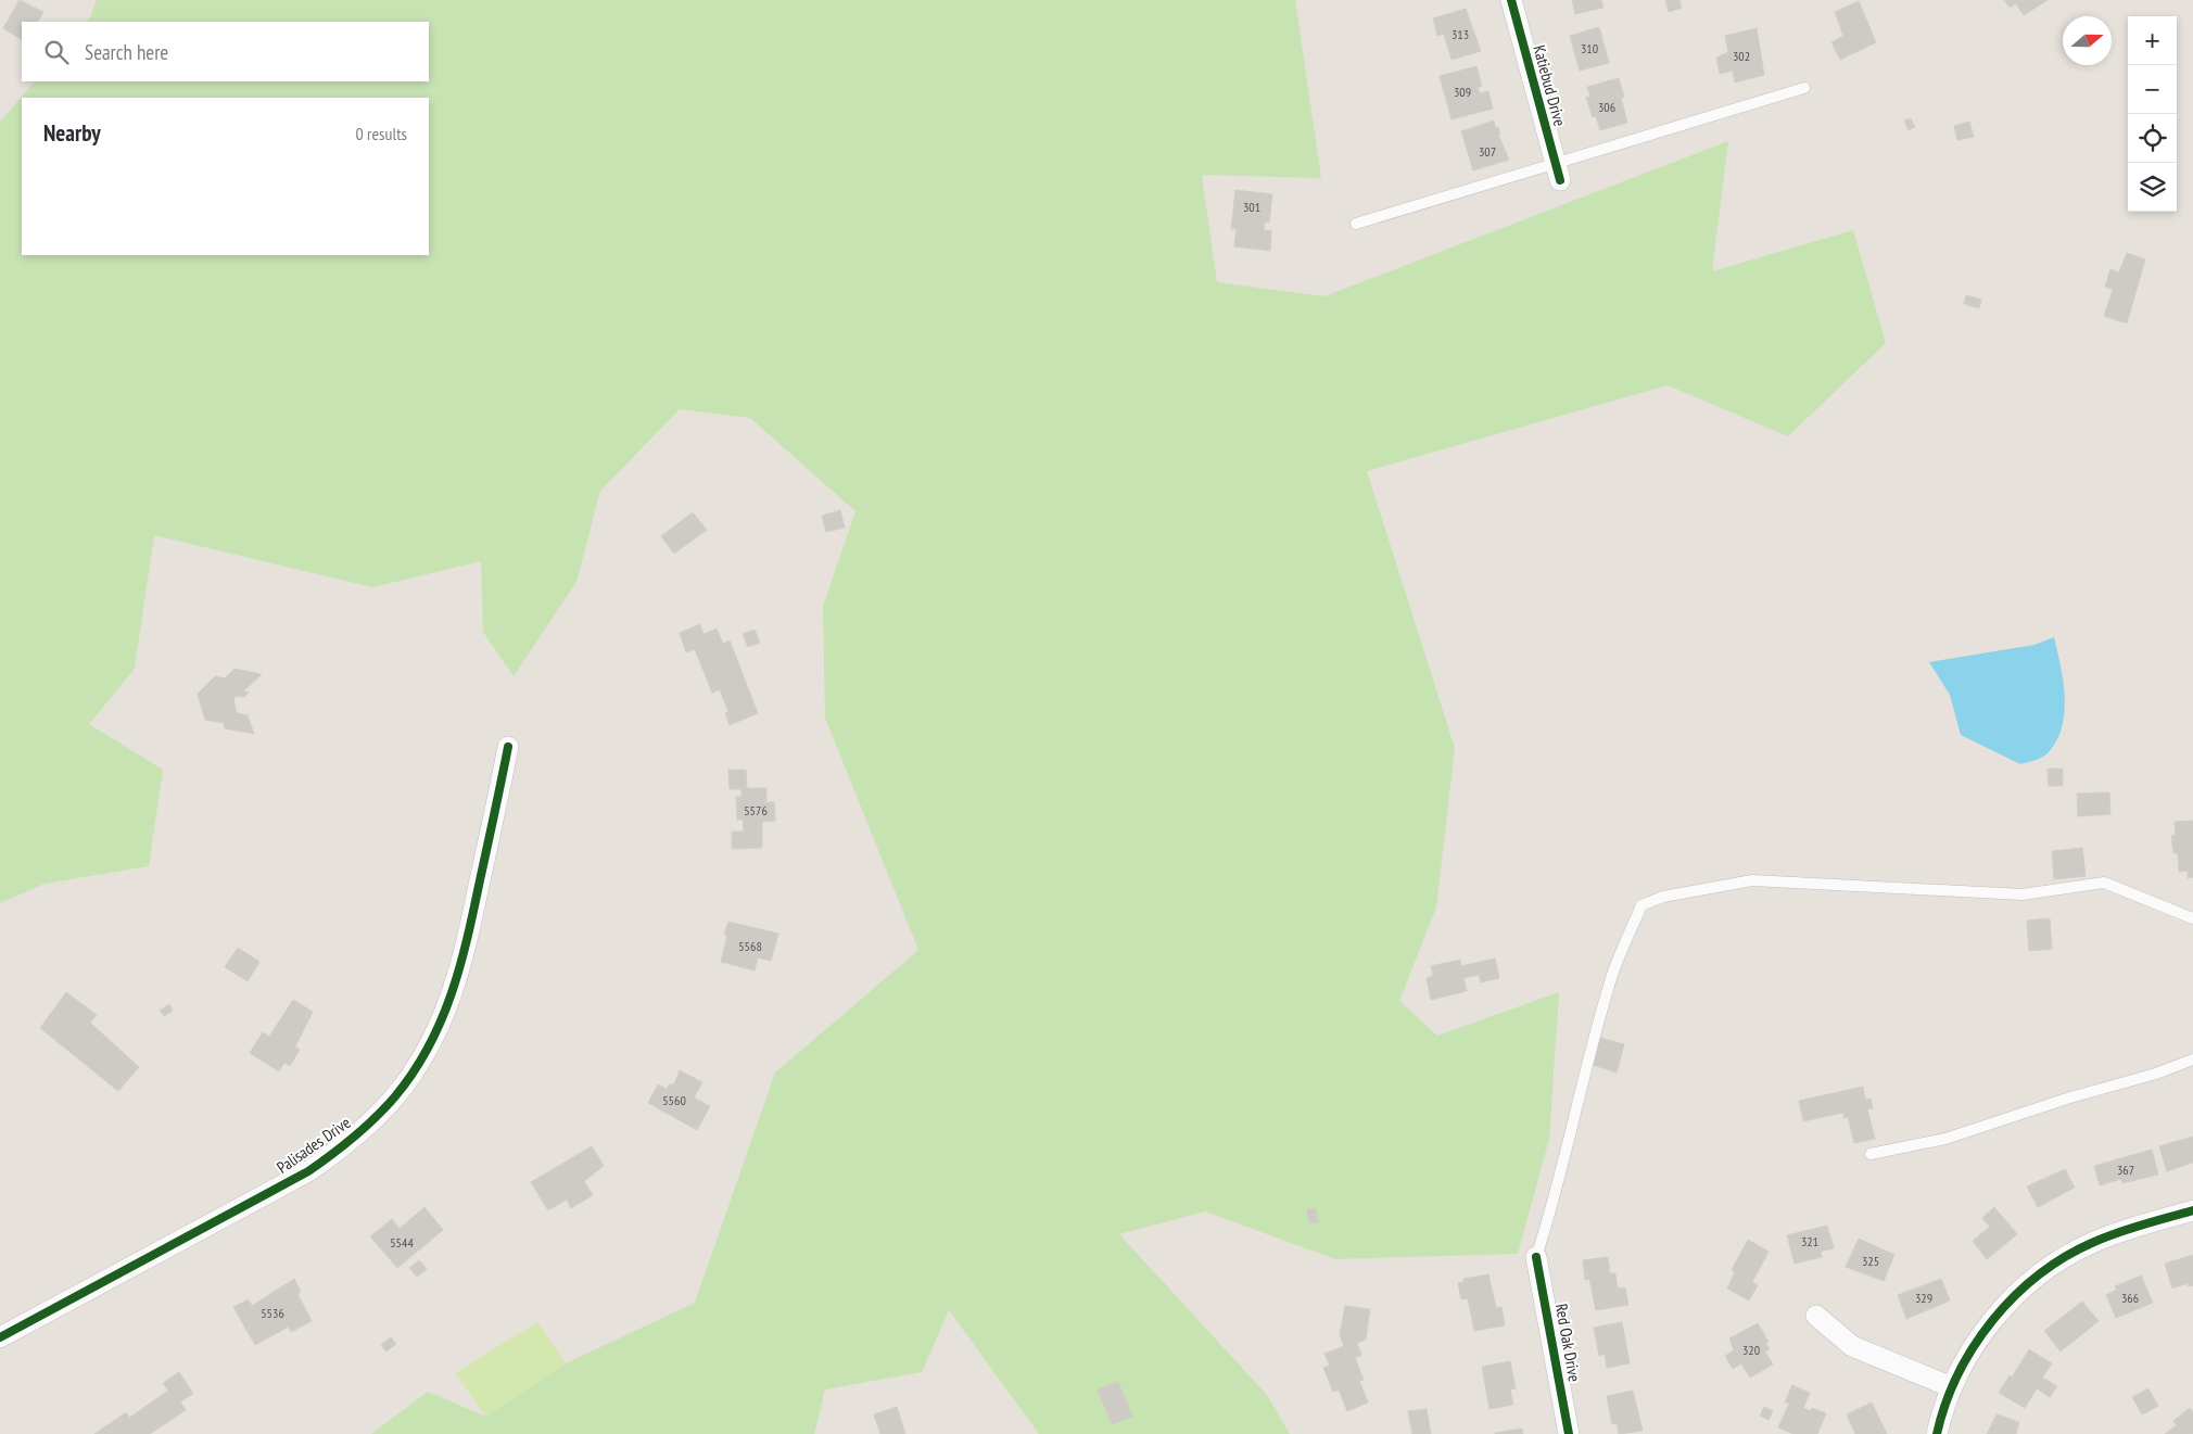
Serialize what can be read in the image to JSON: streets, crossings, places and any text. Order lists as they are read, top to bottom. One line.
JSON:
{"streets":{"street":["Katiebud Drive","Palisades Drive","Red Oak Drive"]},"house_numbers":["313","310","302","309","306","307","301","5576","5568","5560","367","321","5544","325","329","366","5536","320"],"north":"right","page":{"map_buttons":["+","−"],"search":"Search here","heading":["Nearby","0 results"]}}
